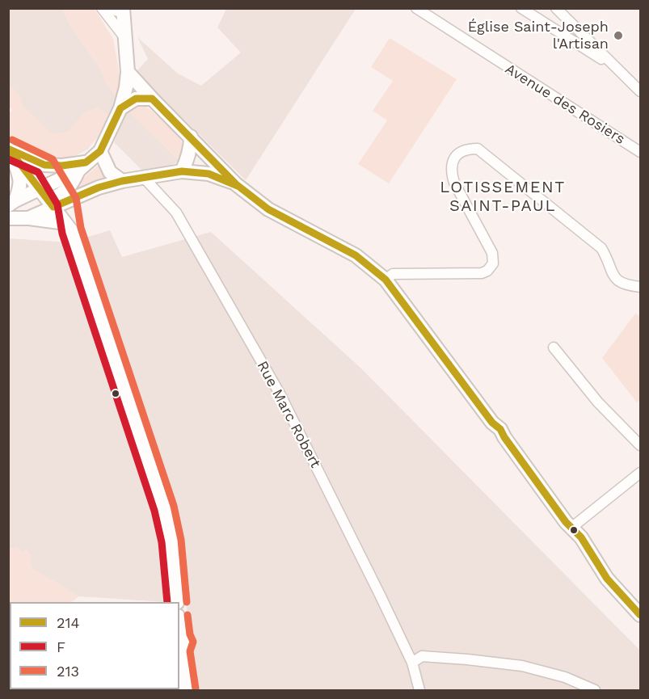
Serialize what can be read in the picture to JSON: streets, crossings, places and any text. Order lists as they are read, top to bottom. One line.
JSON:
{"streets":{"street":["Avenue des Rosiers","Rue Marc Robert"]},"districts":["LOTISSEMENT SAINT-PAUL"],"places":["Église Saint-Joseph l'Artisan"],"lines":["transit line 214","transit line 213","transit line F"],"legend":["214","F","213"]}
